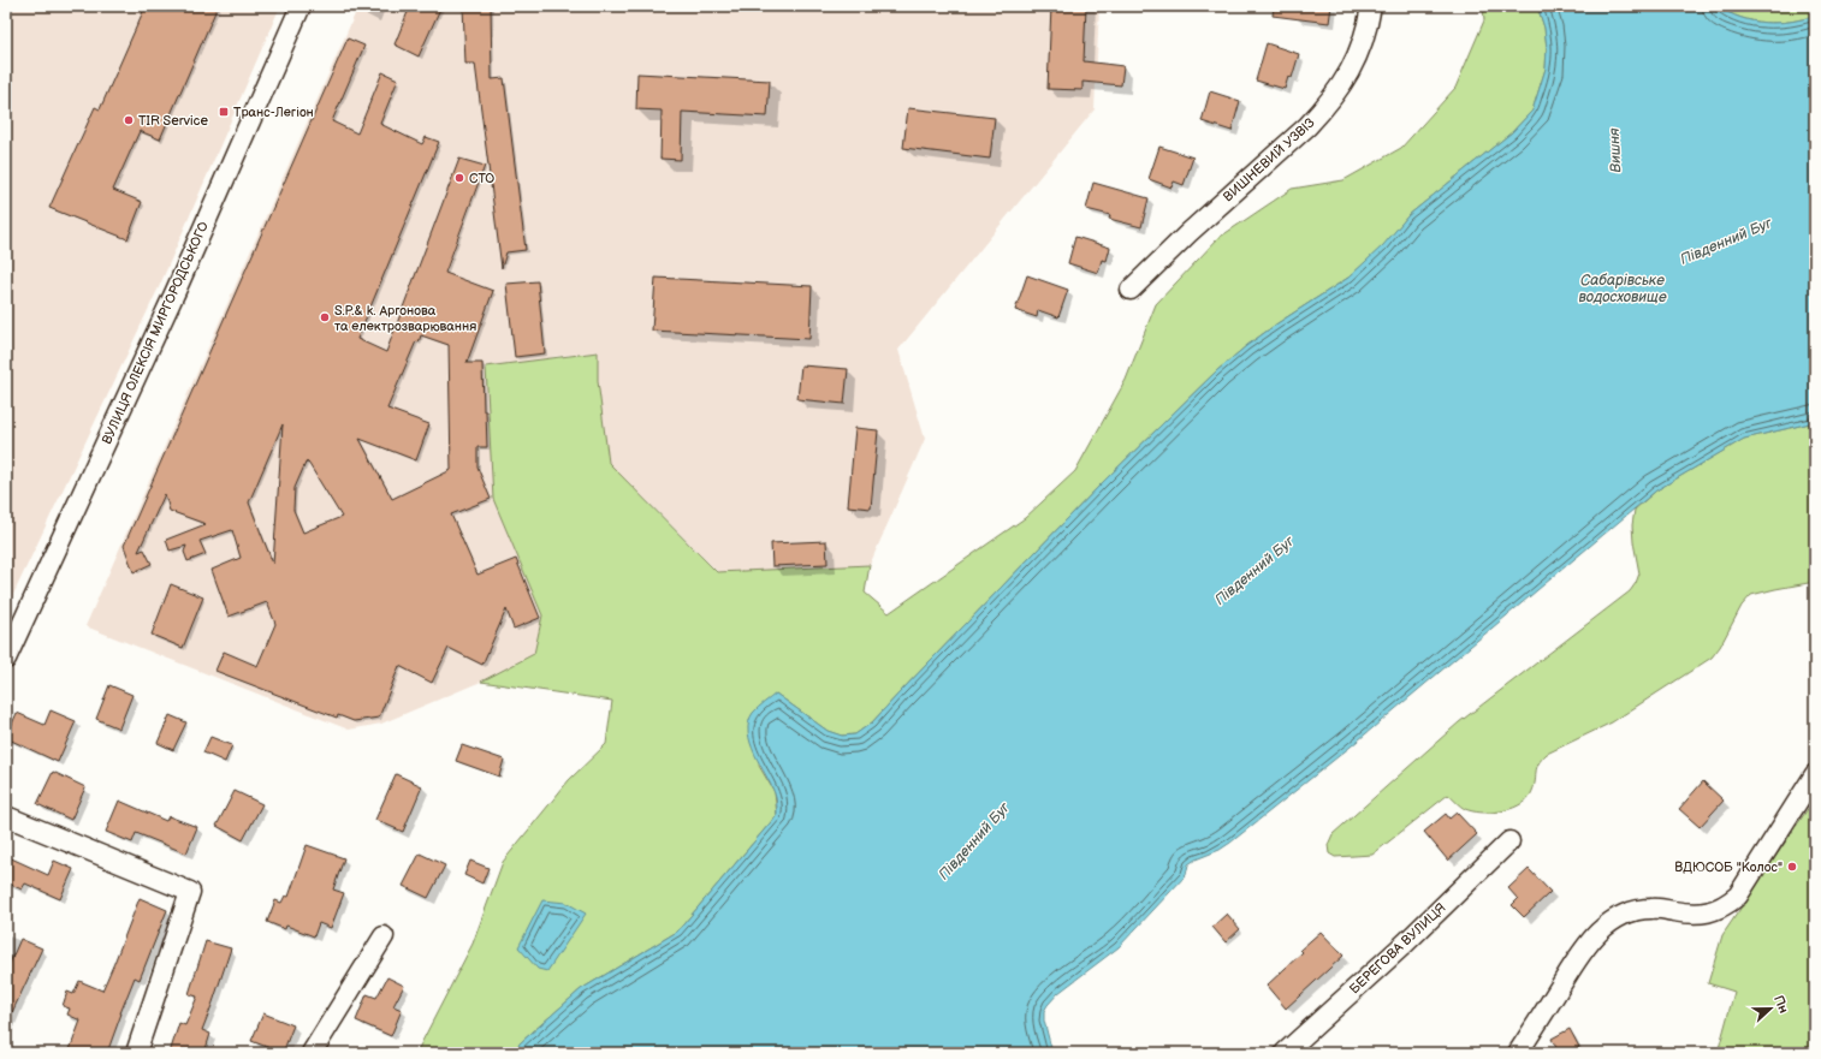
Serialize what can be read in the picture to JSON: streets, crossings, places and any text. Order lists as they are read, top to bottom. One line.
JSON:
{"streets":{"street":["ВИШНЕВИЙ УЗВІЗ","ВУЛИЦЯ ОЛЕКСІЯ МИРГОРОДСЬКОГО","БЕРЕГОВА ВУЛИЦЯ"]},"water":["Вишня","Південний Буг","Сабарівське водосховище"],"places":{"transit":["Транс-Легіон"],"other":["TIR Service","СТО","S.P.& k. Аргонова та електрозварювання","ВДЮСОБ \"Колос\""]},"north":"right"}
